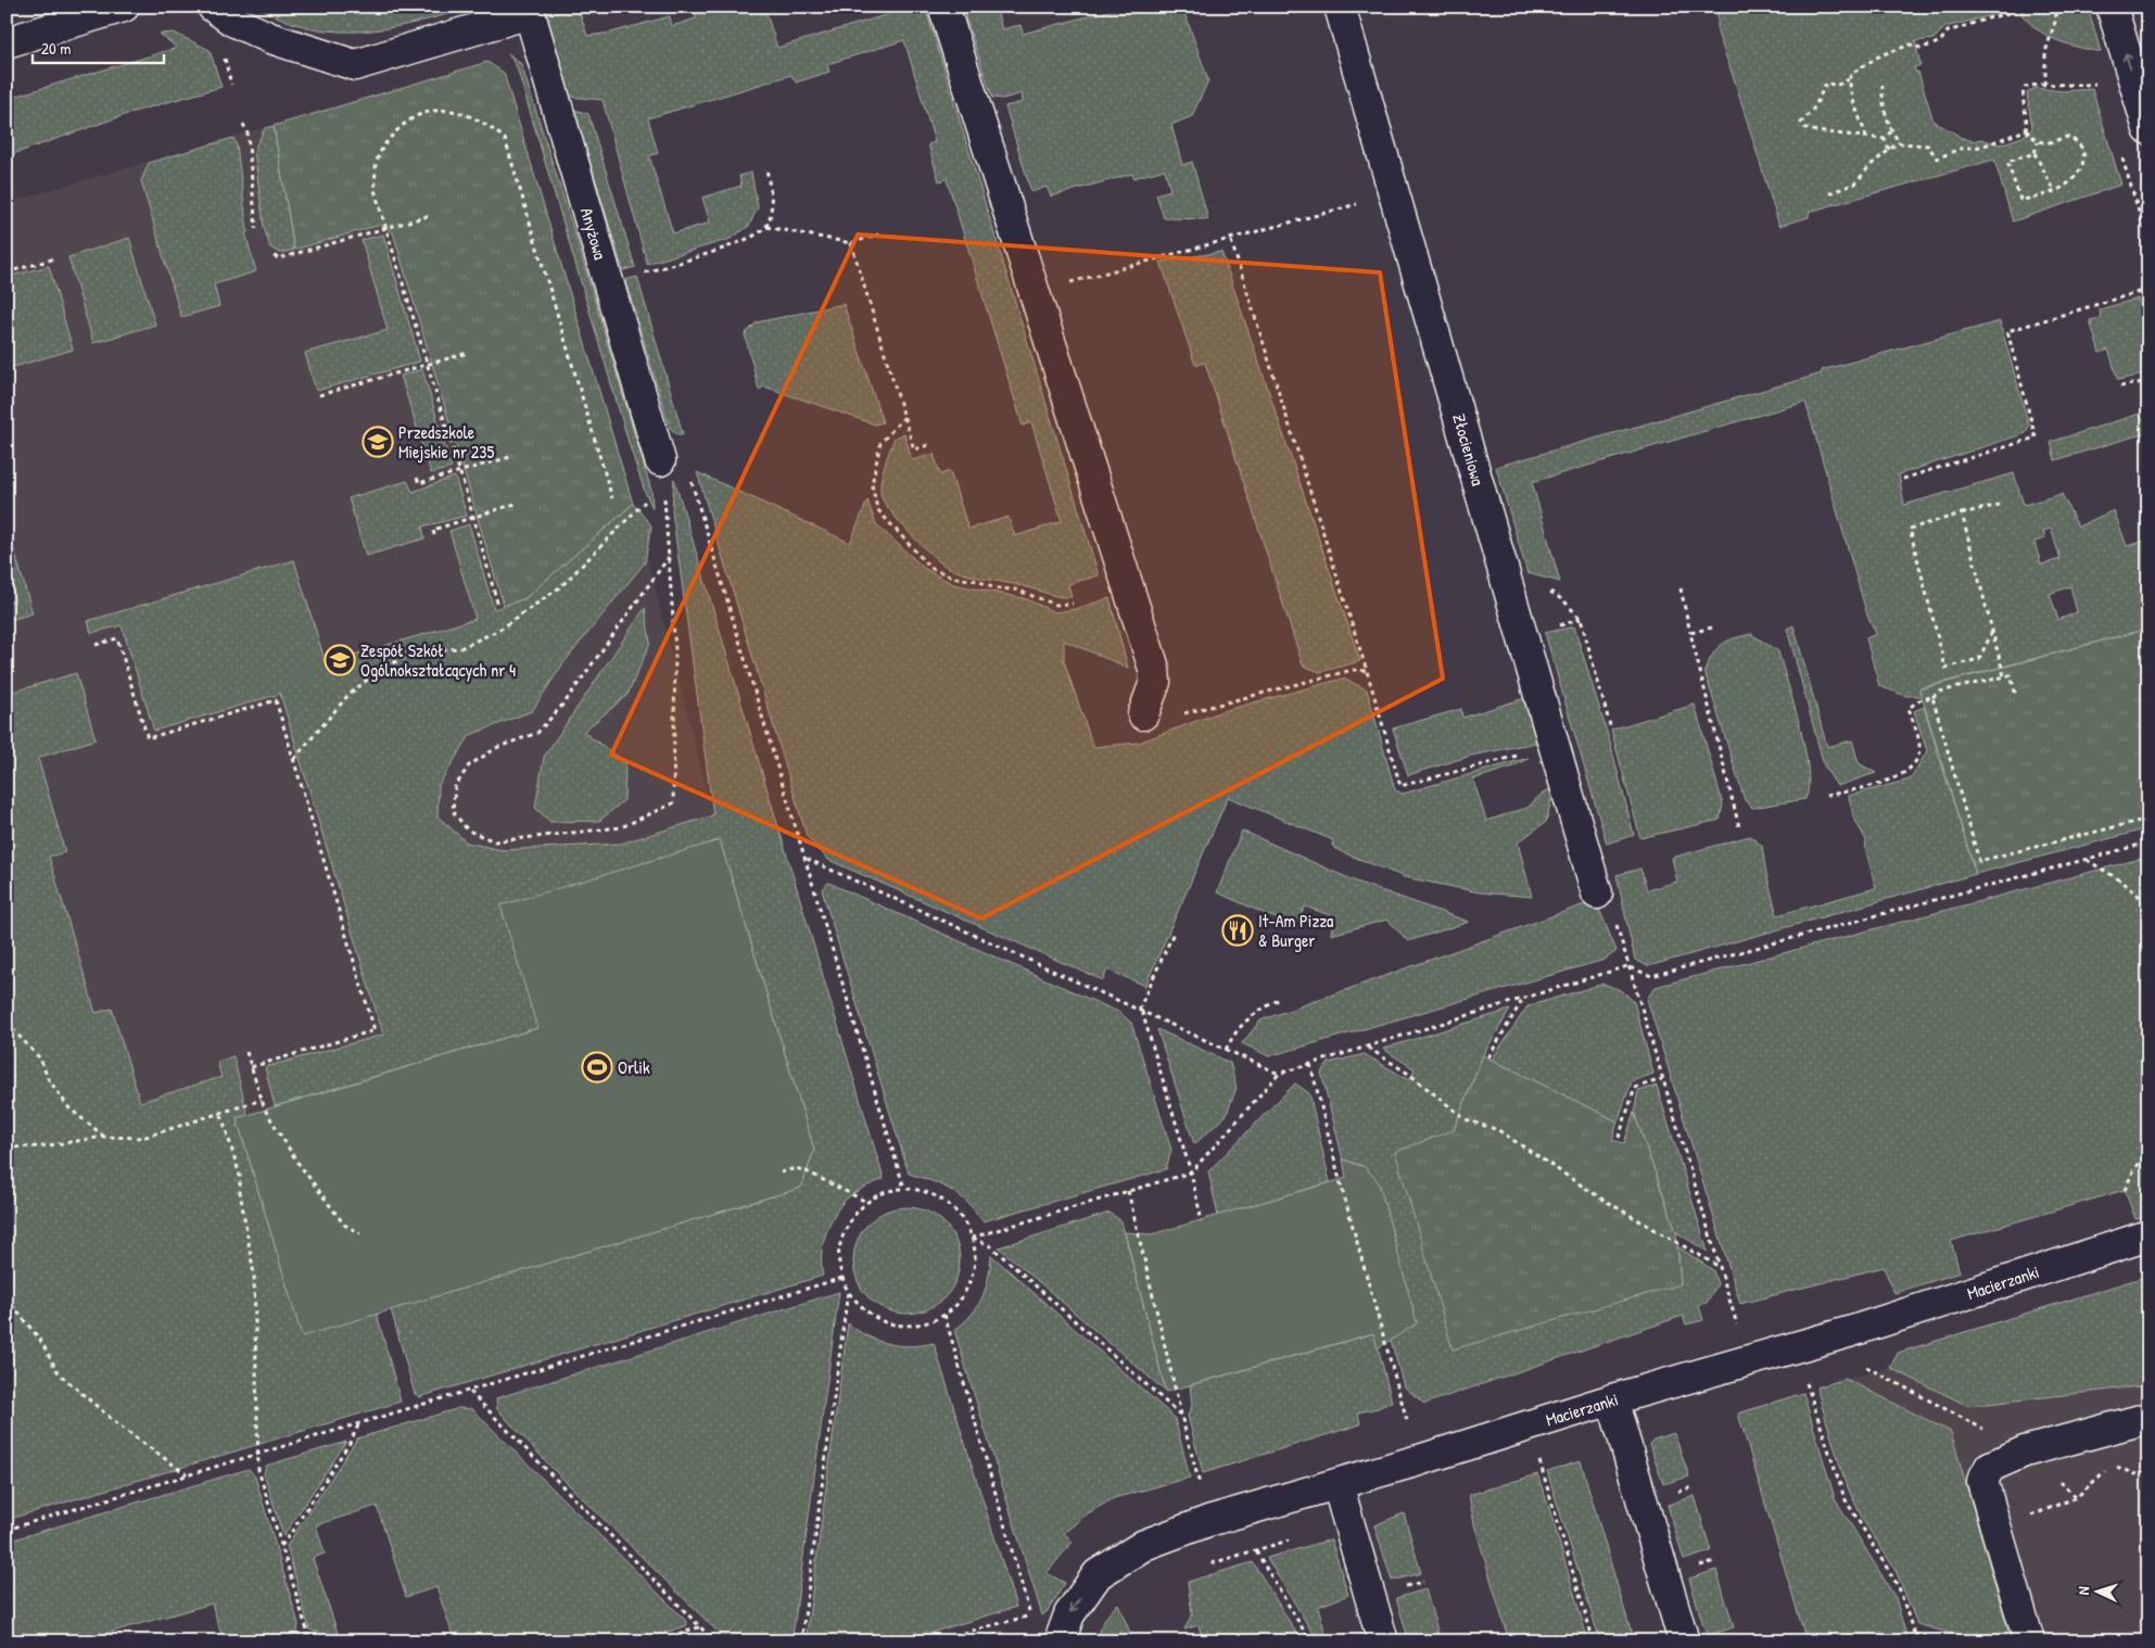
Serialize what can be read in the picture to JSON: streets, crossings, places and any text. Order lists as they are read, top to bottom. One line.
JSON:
{"streets":{"street":["Anyżowa","Złocieniowa","Macierzanki"]},"places":{"school or university":["Przedszkole Miejskie nr 235","Zespół Szkół Ogólnokształcących nr 4"],"restaurant":["It-Am Pizza & Burger"],"sports":["Orlik"]},"scale_bar":"20 m","north":"left"}
